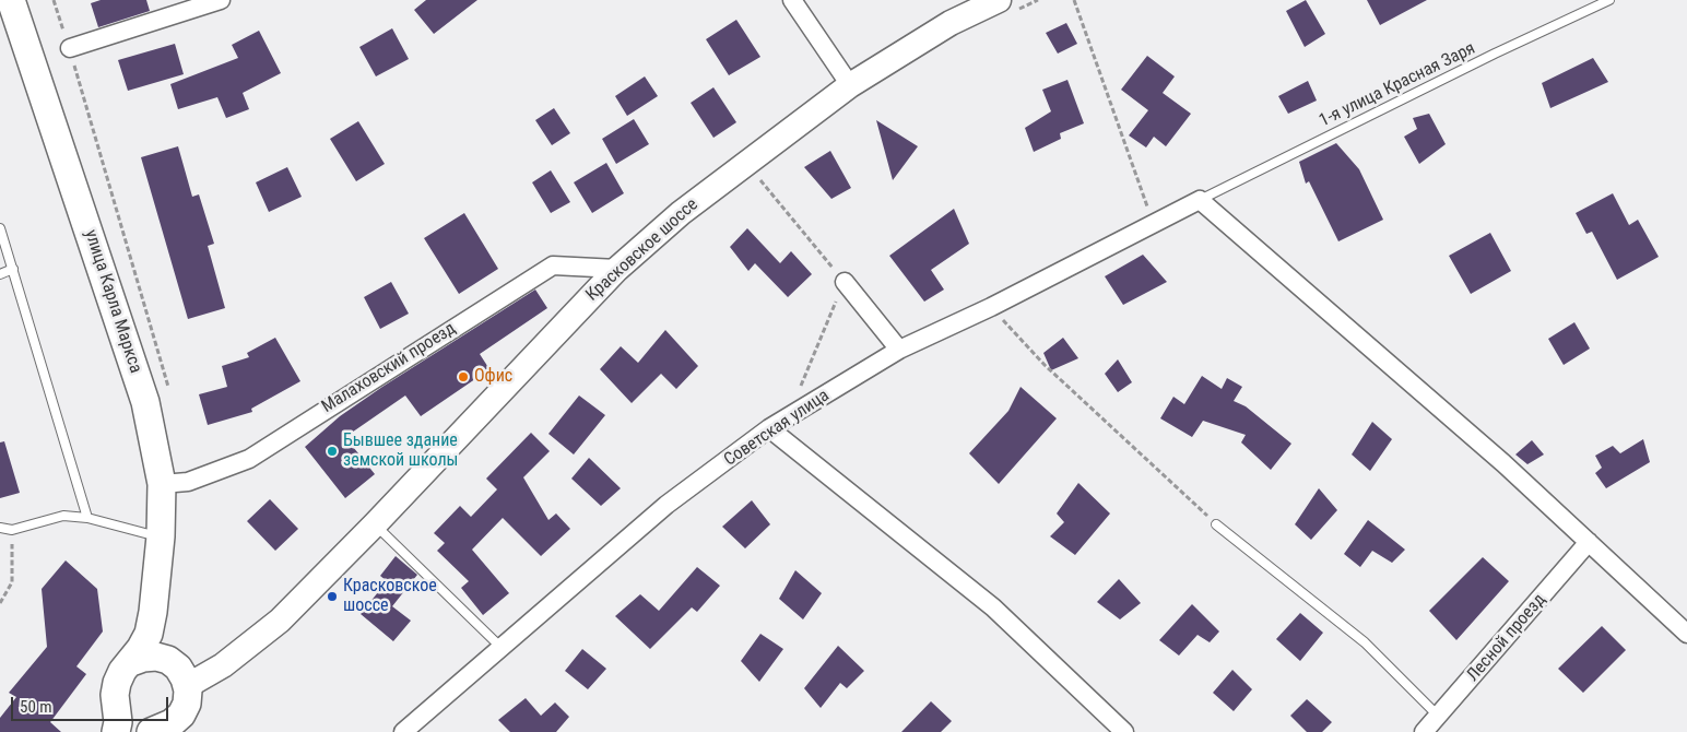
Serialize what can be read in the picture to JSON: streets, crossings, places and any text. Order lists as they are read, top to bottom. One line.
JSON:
{"streets":{"main road":["Красковское шоссе","улица Карла Маркса"],"street":["Малаховский проезд","Советская улица","Лесной проезд"],"lane":["1-я улица Красная Заря"]},"crossings":[["1-я улица Красная Заря","Советская улица"],["Красковское шоссе","улица Карла Маркса"],["Красковское шоссе","Малаховский проезд"],["улица Карла Маркса","Малаховский проезд"]],"places":["Офис","Бывшее здание земской школы","Красковское шоссе"],"scale_bar":"50 m"}
